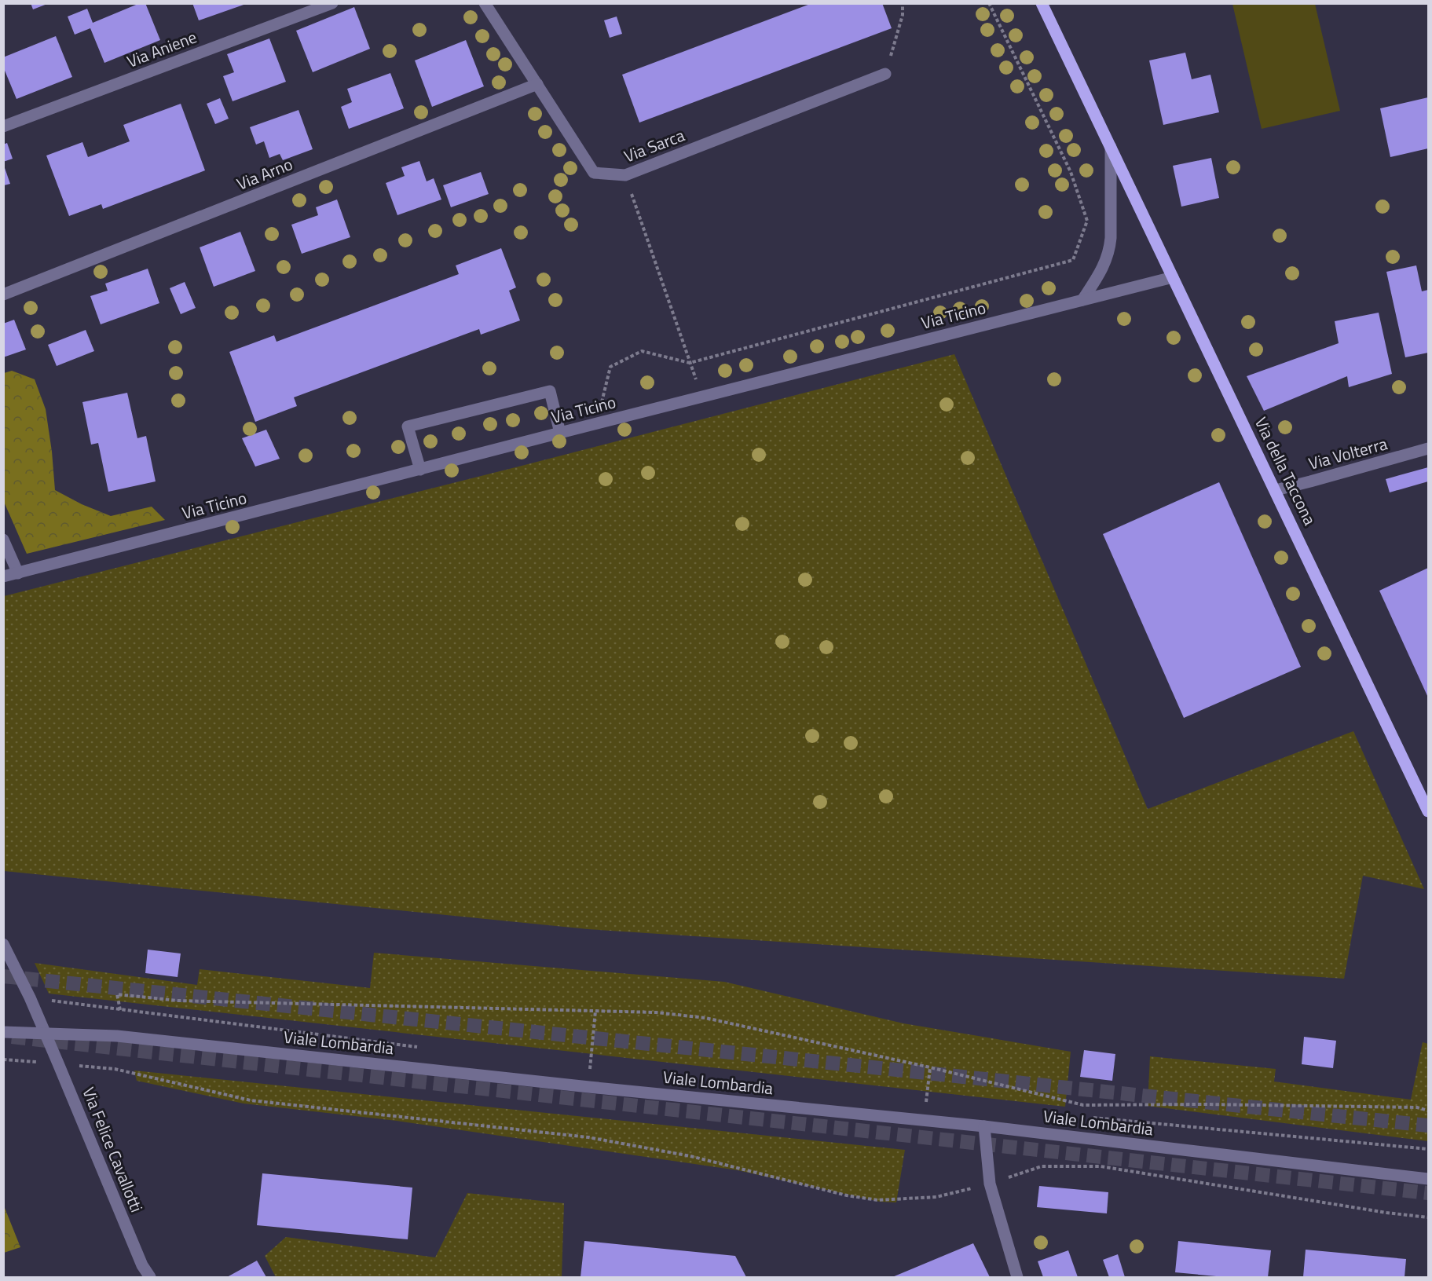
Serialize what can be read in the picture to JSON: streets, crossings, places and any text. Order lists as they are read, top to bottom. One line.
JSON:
{"streets":{"main road":["Via della Taccona"],"street":["Via Aniene","Via Sarca","Via Arno","Via Ticino","Via Volterra","Viale Lombardia","Via Felice Cavallotti"]},"crossings":[["Via Sarca","Via Arno"],["Via Ticino","Via della Taccona"],["Via Volterra","Via della Taccona"],["Viale Lombardia","Via Felice Cavallotti"]]}
